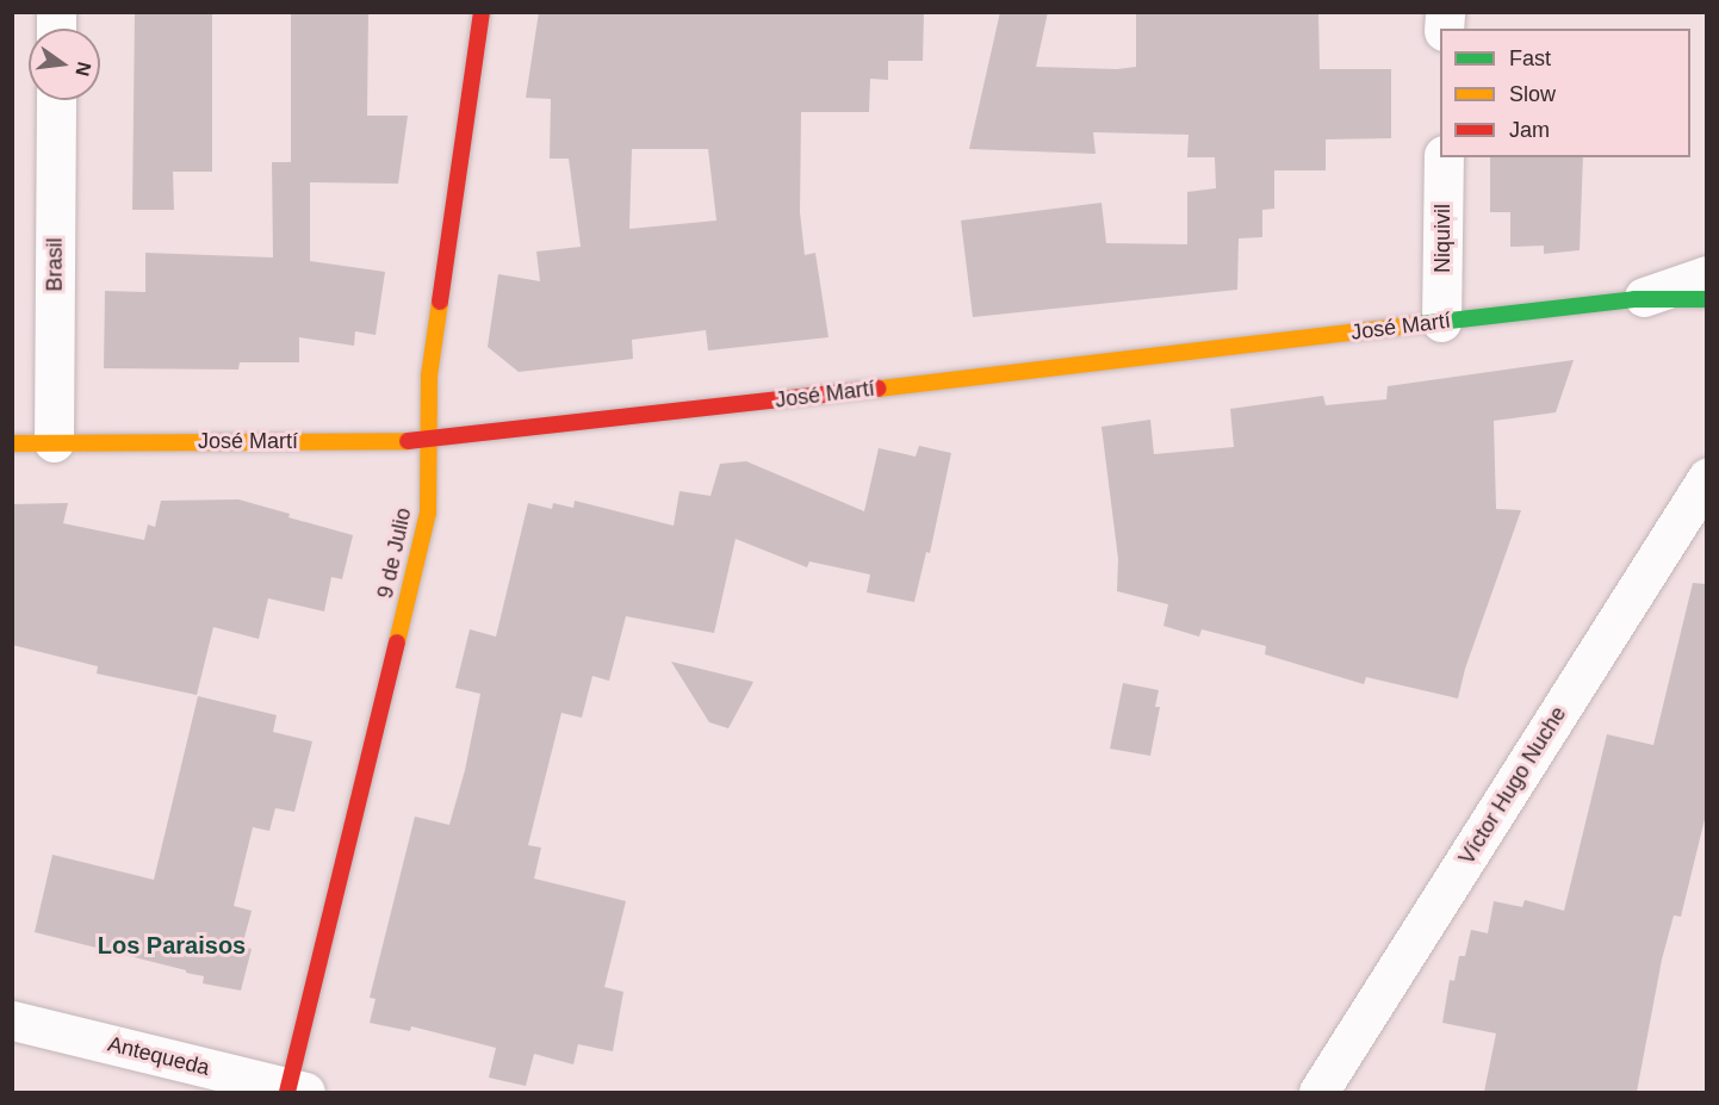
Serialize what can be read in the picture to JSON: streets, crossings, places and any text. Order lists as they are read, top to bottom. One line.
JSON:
{"streets":{"street":["Niquivil","Brasil","José Martí","9 de Julio","Víctor Hugo Nuche","Antequeda"]},"crossings":[["Niquivil","José Martí"],["Brasil","José Martí"],["José Martí","9 de Julio"],["9 de Julio","Antequeda"]],"districts":["Los Paraisos"],"legend":["Fast","Slow","Jam"],"north":"right"}
